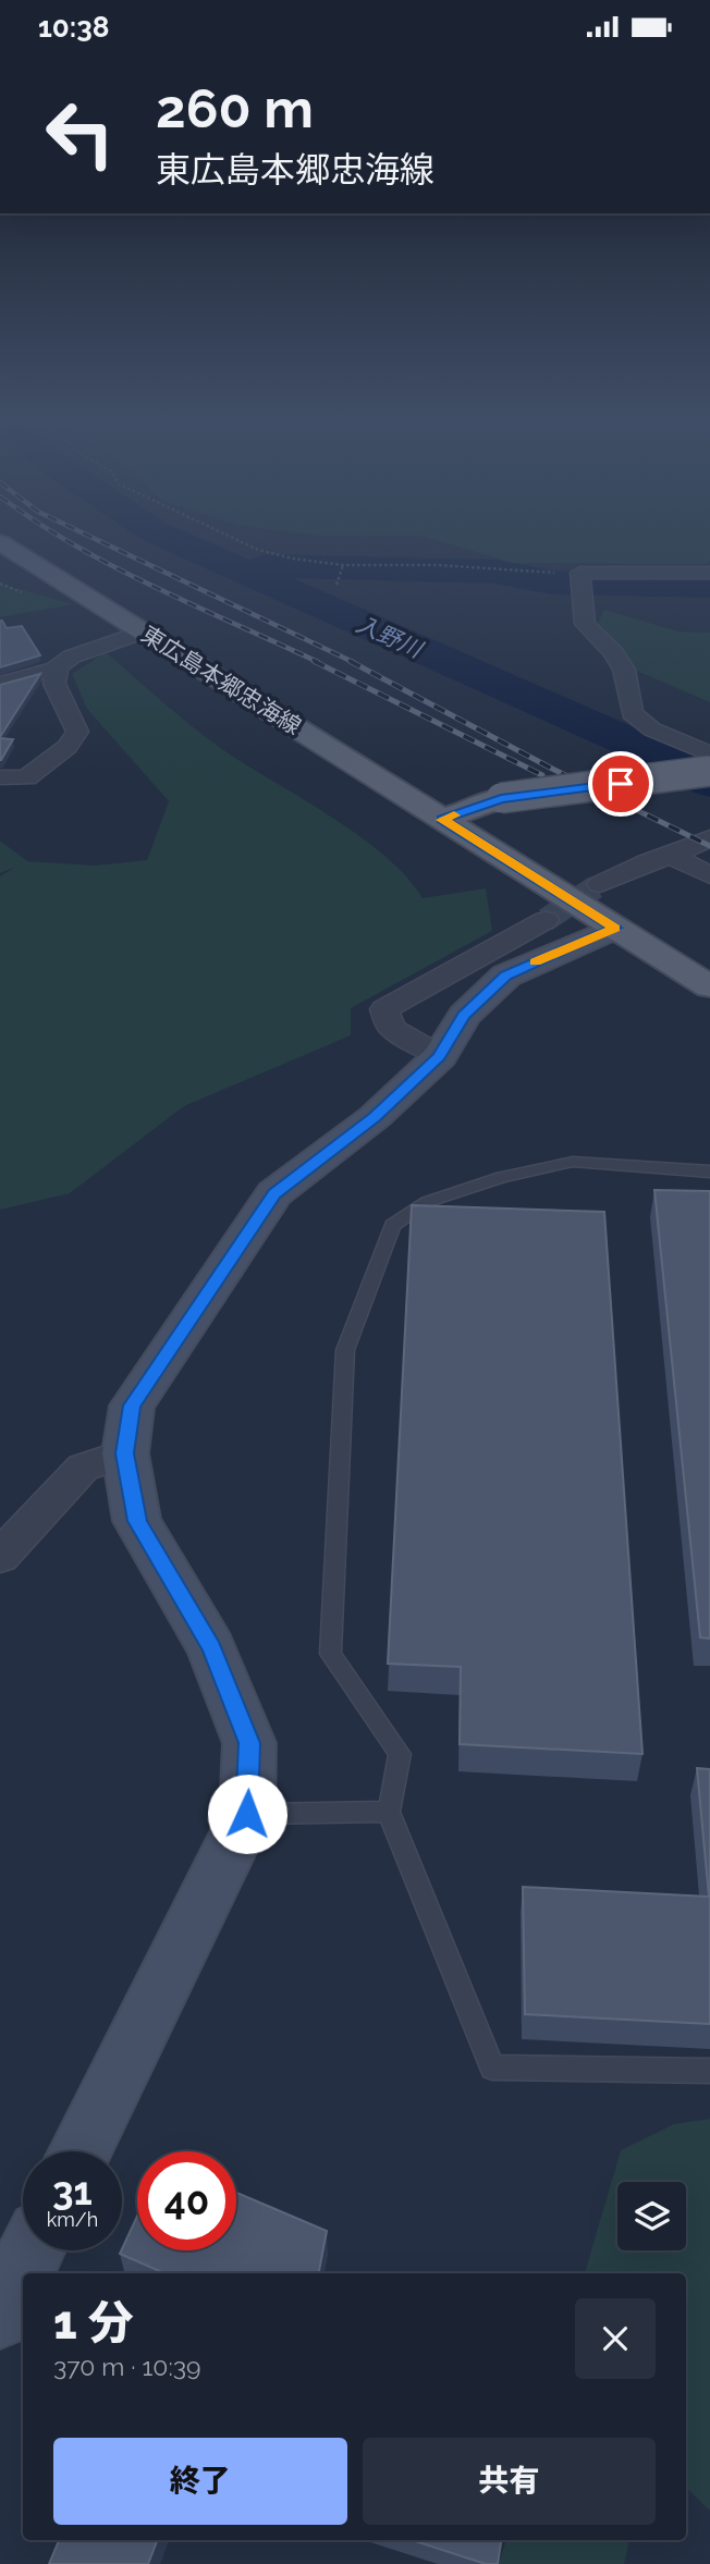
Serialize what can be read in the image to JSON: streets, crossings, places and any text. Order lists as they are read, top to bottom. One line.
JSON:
{"streets":{"main road":["東広島本郷忠海線"]},"water":["入野川"],"page":{"status":"10:38","turn":["260 m","東広島本郷忠海線"],"speed":"31 km/h","limit":"40","heading":["1 分","370 m · 10:39"],"buttons":["終了","共有"]}}
